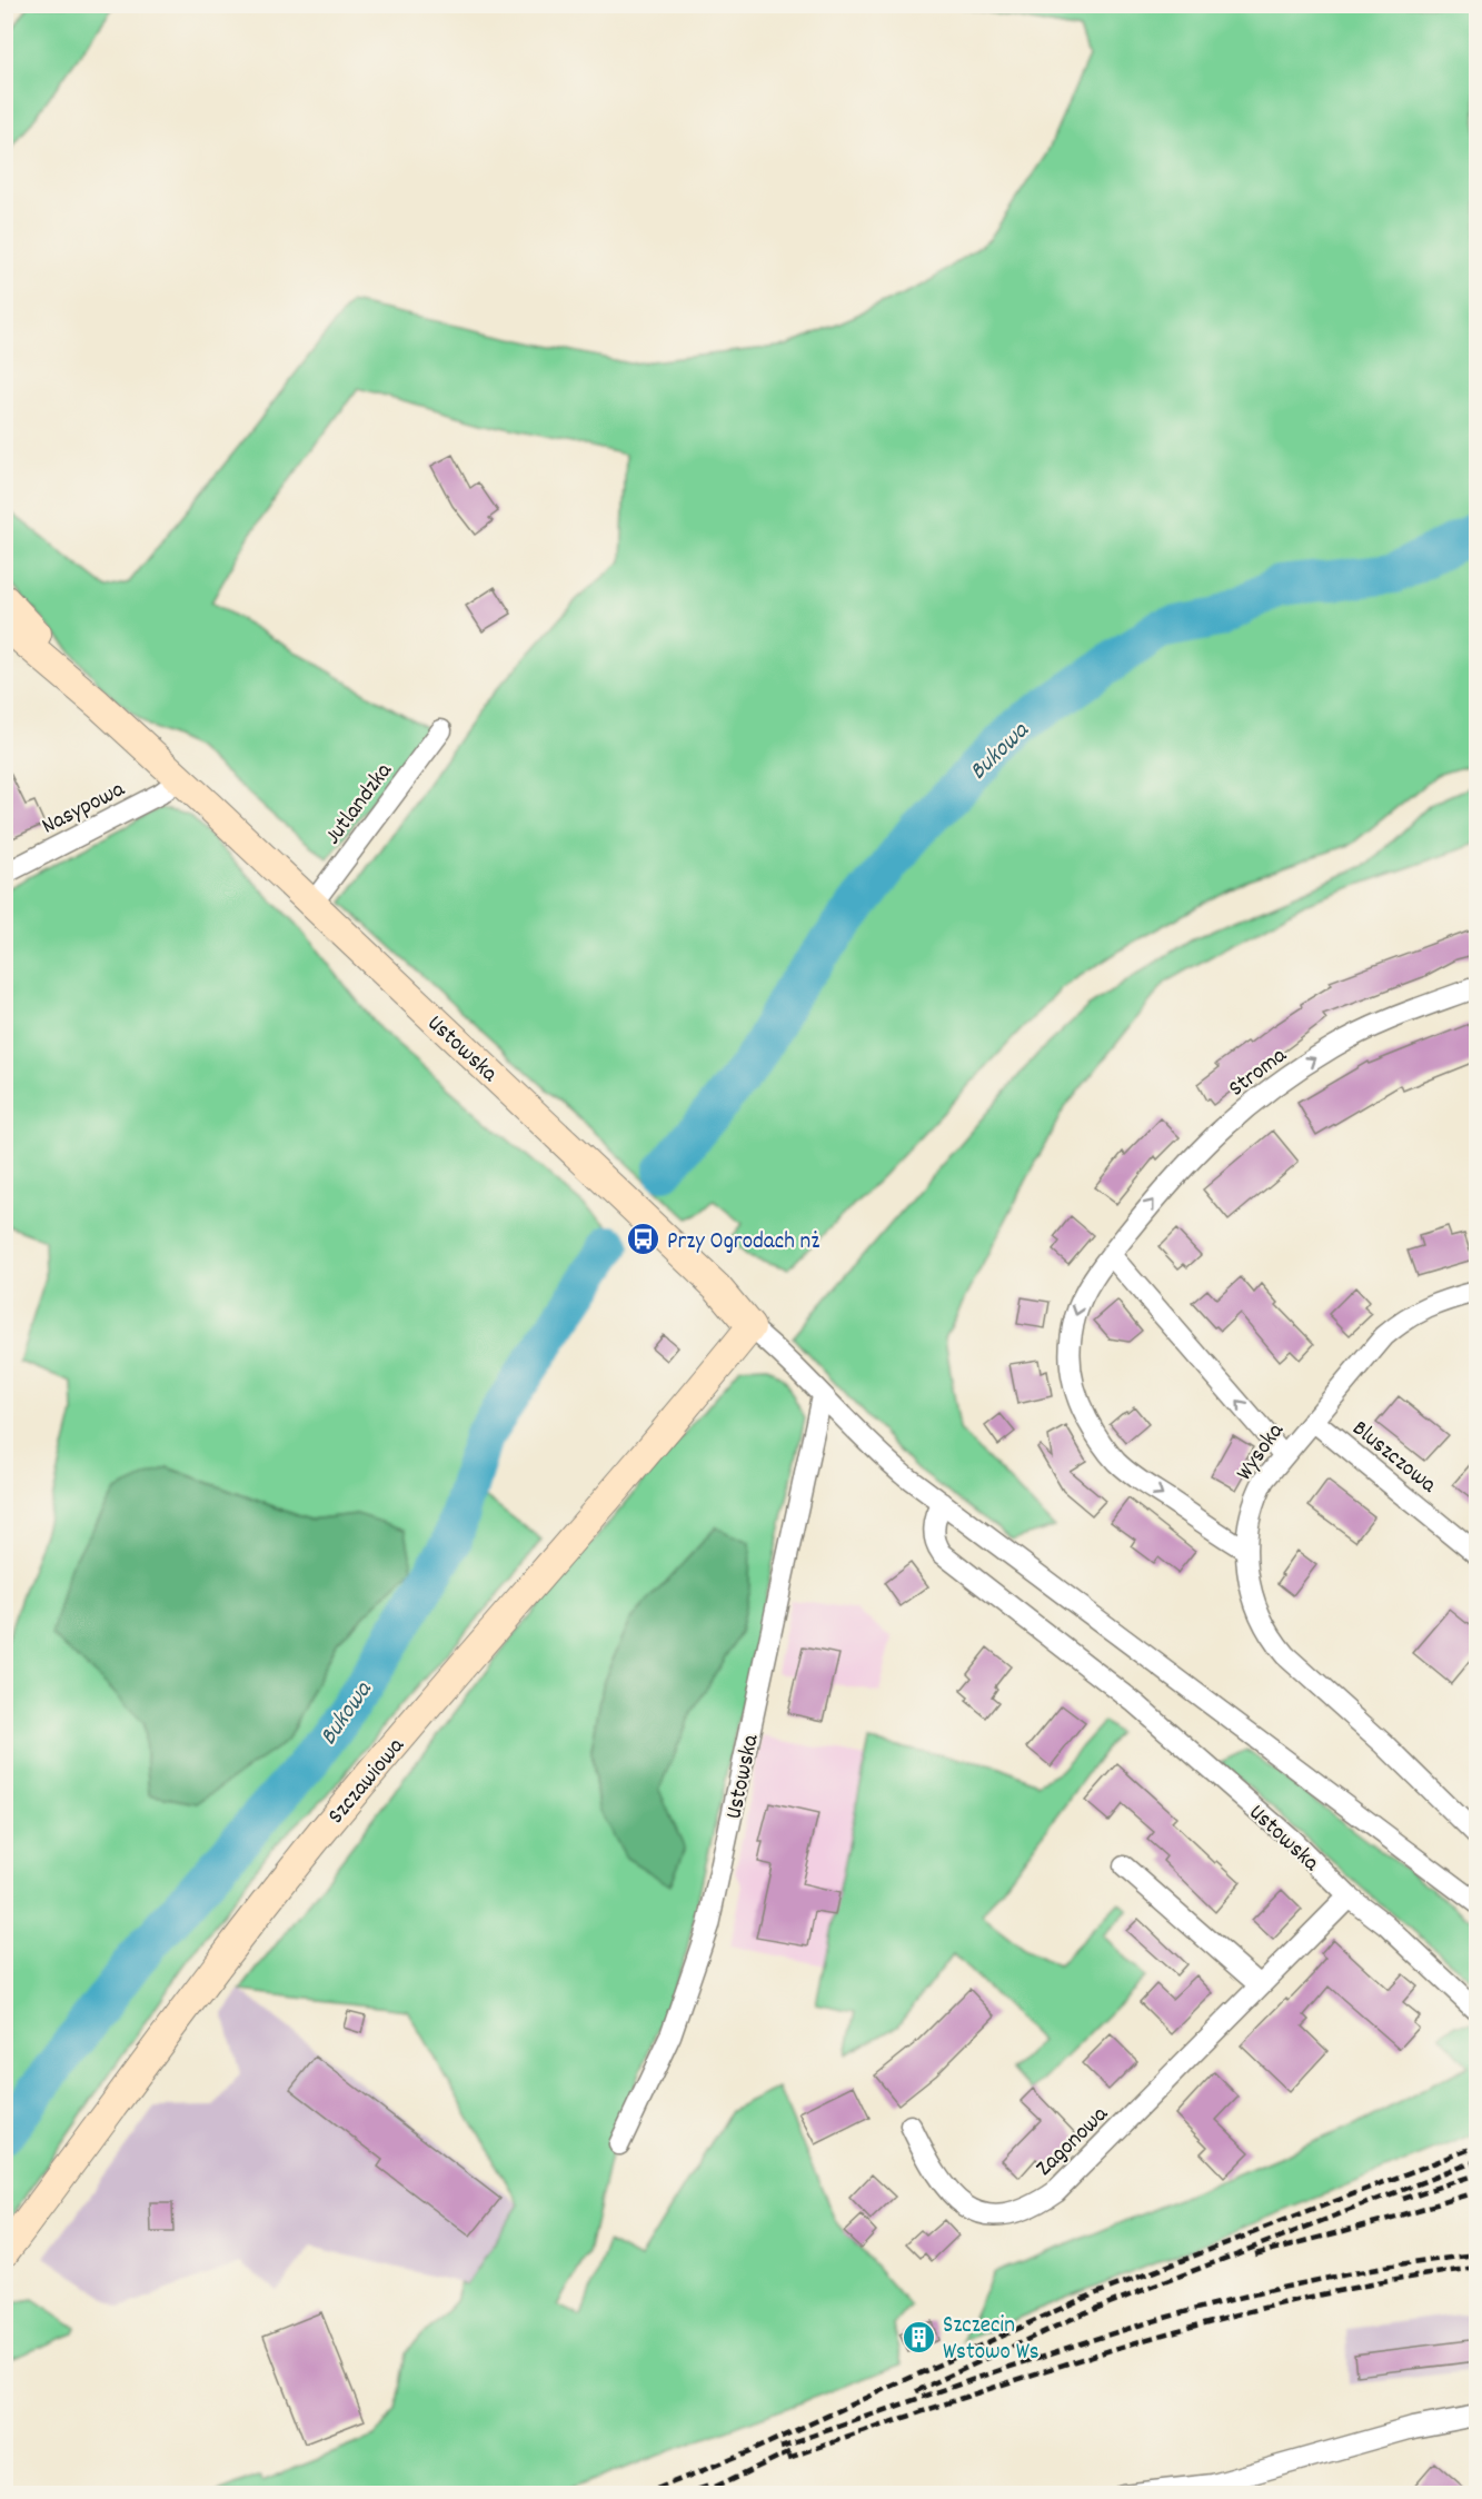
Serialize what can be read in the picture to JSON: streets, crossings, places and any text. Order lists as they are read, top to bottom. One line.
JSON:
{"streets":{"street":["Jutlandzka","Nasypowa","Ustowska","Stroma","Wysoka","Bluszczowa","Szczawiowa","Zagonowa"]},"crossings":[["Jutlandzka","Ustowska"],["Nasypowa","Ustowska"],["Ustowska","Szczawiowa"],["Ustowska","Zagonowa"],["Stroma","Wysoka"],["Wysoka","Bluszczowa"]],"water":["Bukowa"],"places":{"bus stop":["Przy Ogrodach nż"],"building":["Szczecin Wstowo Ws"]}}
